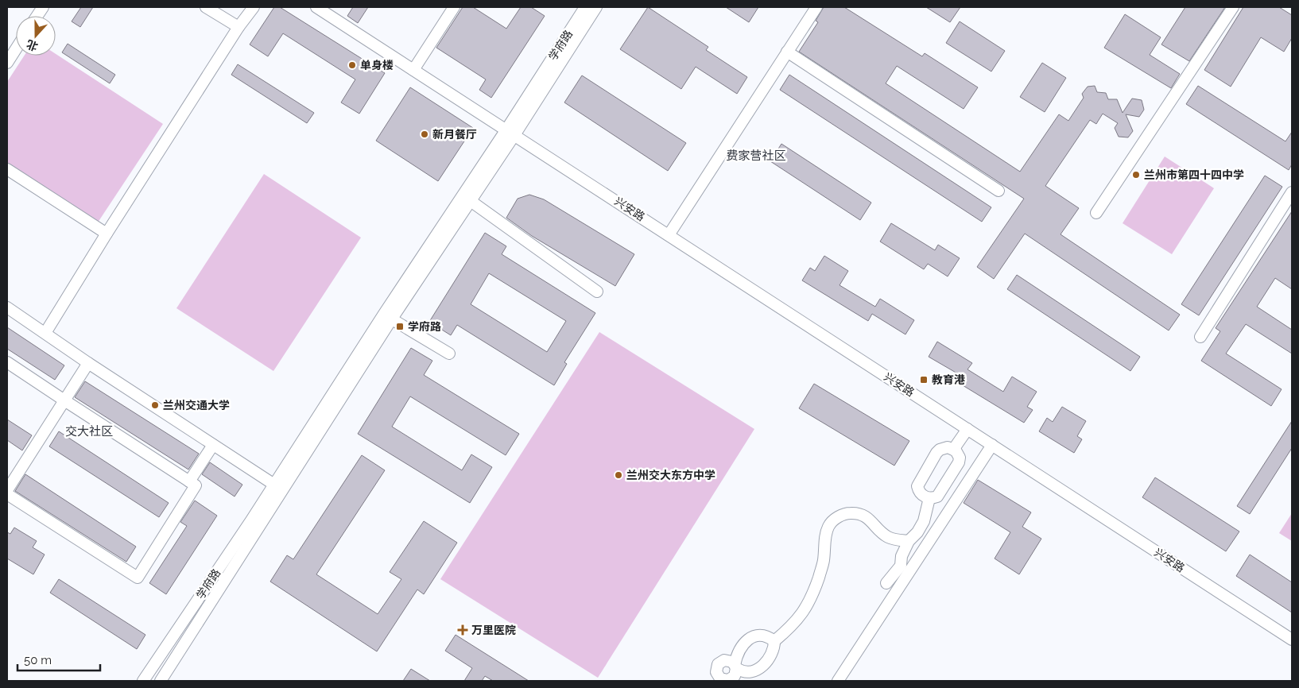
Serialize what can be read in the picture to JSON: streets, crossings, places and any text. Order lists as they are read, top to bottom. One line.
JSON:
{"streets":{"street":["学府路","兴安路"]},"crossings":[["学府路","兴安路"]],"districts":["费家营社区","交大社区"],"places":{"other":["单身楼","新月餐厅","兰州市第四十四中学","兰州交通大学","兰州交大东方中学"],"transit":["学府路","教育港"],"health":["万里医院"]},"scale_bar":"50 m","north":"bottom"}
